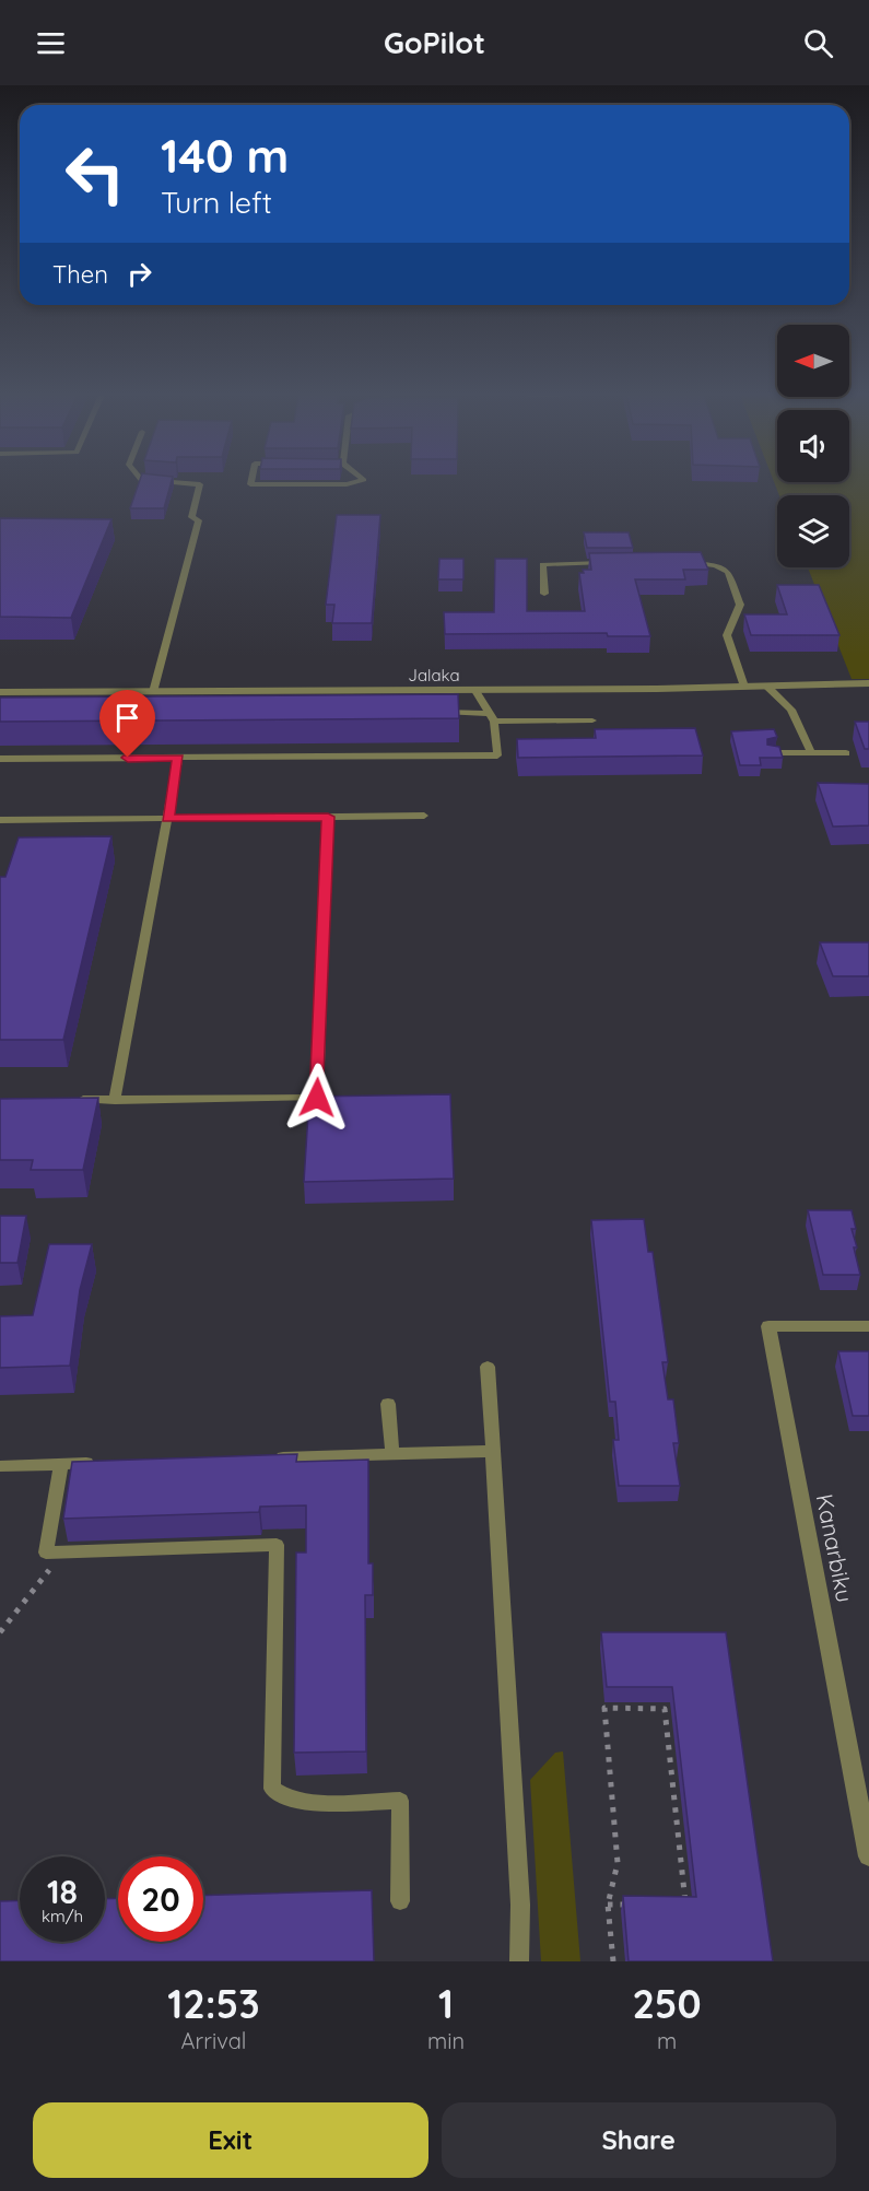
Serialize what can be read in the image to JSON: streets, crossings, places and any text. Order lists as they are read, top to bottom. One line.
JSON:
{"streets":{"street":["Jalaka","Kanarbiku"]},"north":"left","page":{"header":"GoPilot","turn":["140 m","Turn left"],"then":"Then","speed":"18 km/h","limit":"20","eta":["12:53","Arrival","1","min","250","m"],"buttons":["Exit","Share"]}}
